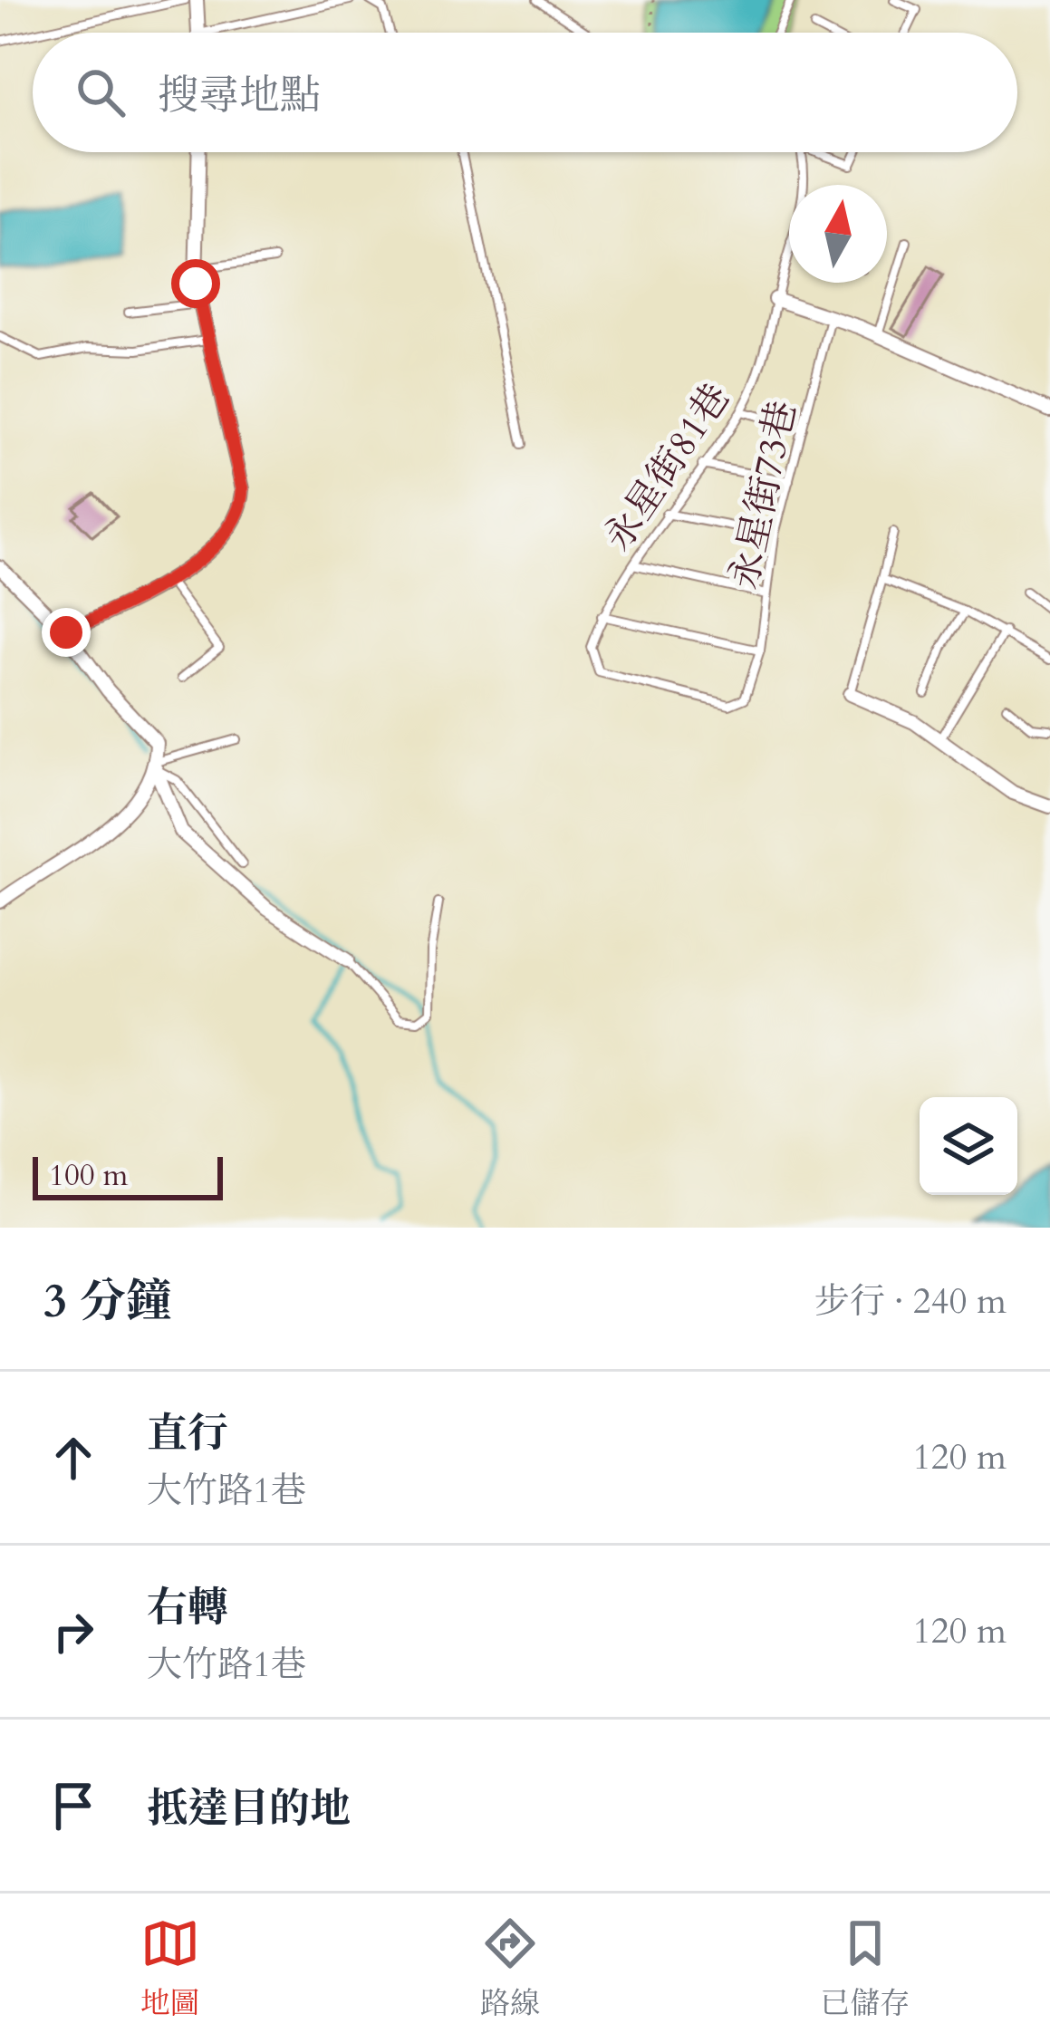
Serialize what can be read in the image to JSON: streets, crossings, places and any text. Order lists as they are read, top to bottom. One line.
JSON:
{"streets":{"lane":["永星街81巷","永星街73巷"]},"crossings":[["永星街81巷","永星街73巷"]],"scale_bar":"100 m","north":"top","page":{"search":"搜尋地點","scale":"100 m","heading":["3 分鐘","步行 · 240 m"],"list":[["直行","大竹路1巷","120 m"],["右轉","大竹路1巷","120 m"],"抵達目的地"],"nav":["地圖","路線","已儲存"]}}
